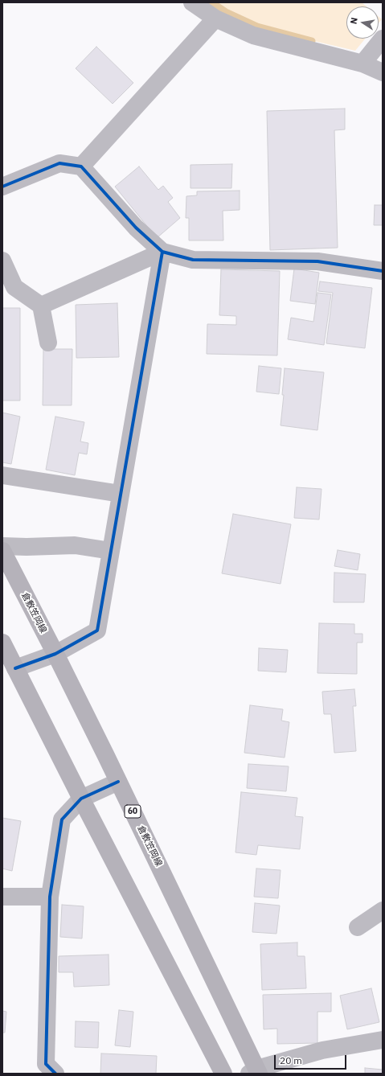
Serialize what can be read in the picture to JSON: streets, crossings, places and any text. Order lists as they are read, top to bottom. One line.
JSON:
{"streets":{"main road":["倉敷笠岡線","60"]},"scale_bar":"20 m","north":"left"}
